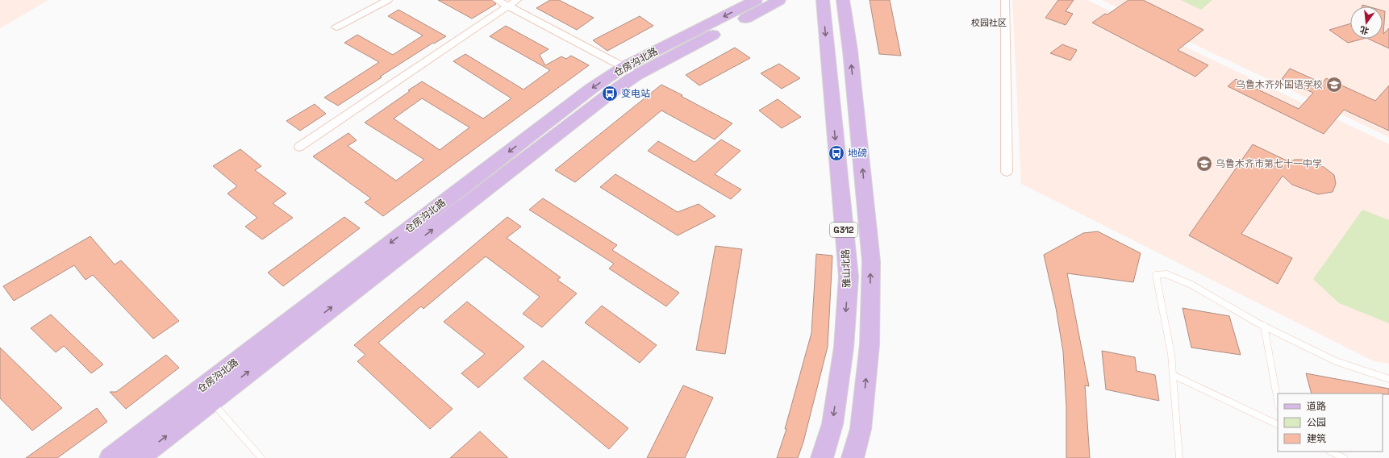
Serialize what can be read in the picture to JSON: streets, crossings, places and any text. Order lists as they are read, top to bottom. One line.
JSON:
{"streets":{"main road":["仓房沟北路","G312","雅山北路"]},"districts":["校园社区"],"places":{"school or university":["乌鲁木齐外国语学校","乌鲁木齐市第七十一中学"],"bus stop":["变电站","地磅"]},"legend":["道路","公园","建筑"],"north":"bottom"}
